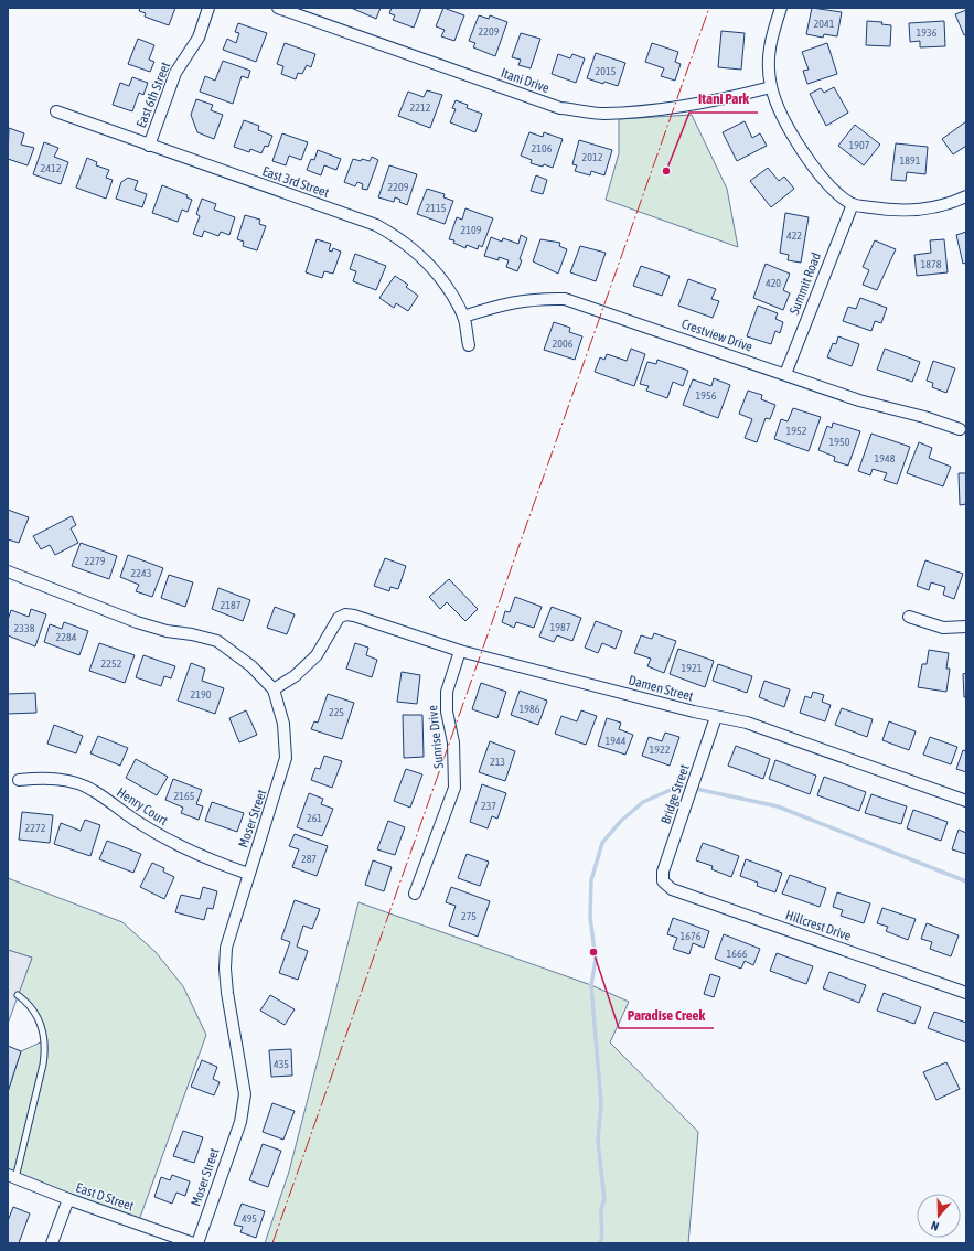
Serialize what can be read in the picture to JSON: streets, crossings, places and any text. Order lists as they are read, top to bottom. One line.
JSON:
{"streets":{"street":["Itani Drive","East 6th Street","East 3rd Street","Summit Road","Crestview Drive","Damen Street","Sunrise Drive","Bridge Street","Henry Court","Moser Street","Hillcrest Drive","East D Street"]},"crossings":[["East 6th Street","East 3rd Street"],["East 3rd Street","Crestview Drive"],["Summit Road","Crestview Drive"],["Damen Street","Sunrise Drive"],["Damen Street","Bridge Street"],["Damen Street","Moser Street"],["Bridge Street","Hillcrest Drive"],["Henry Court","Moser Street"]],"places":["Itani Park","Paradise Creek"],"house_numbers":["2041","2209","1936","2015","2212","1907","2106","2012","1891","2412","2209","2115","2109","422","1878","420","2006","1956","1952","1950","1948","2279","2243","2187","1987","2338","2284","2252","1921","2190","1986","225","1944","1922","213","2165","237","261","2272","287","275","1676","1666","435","495"],"north":"bottom"}
